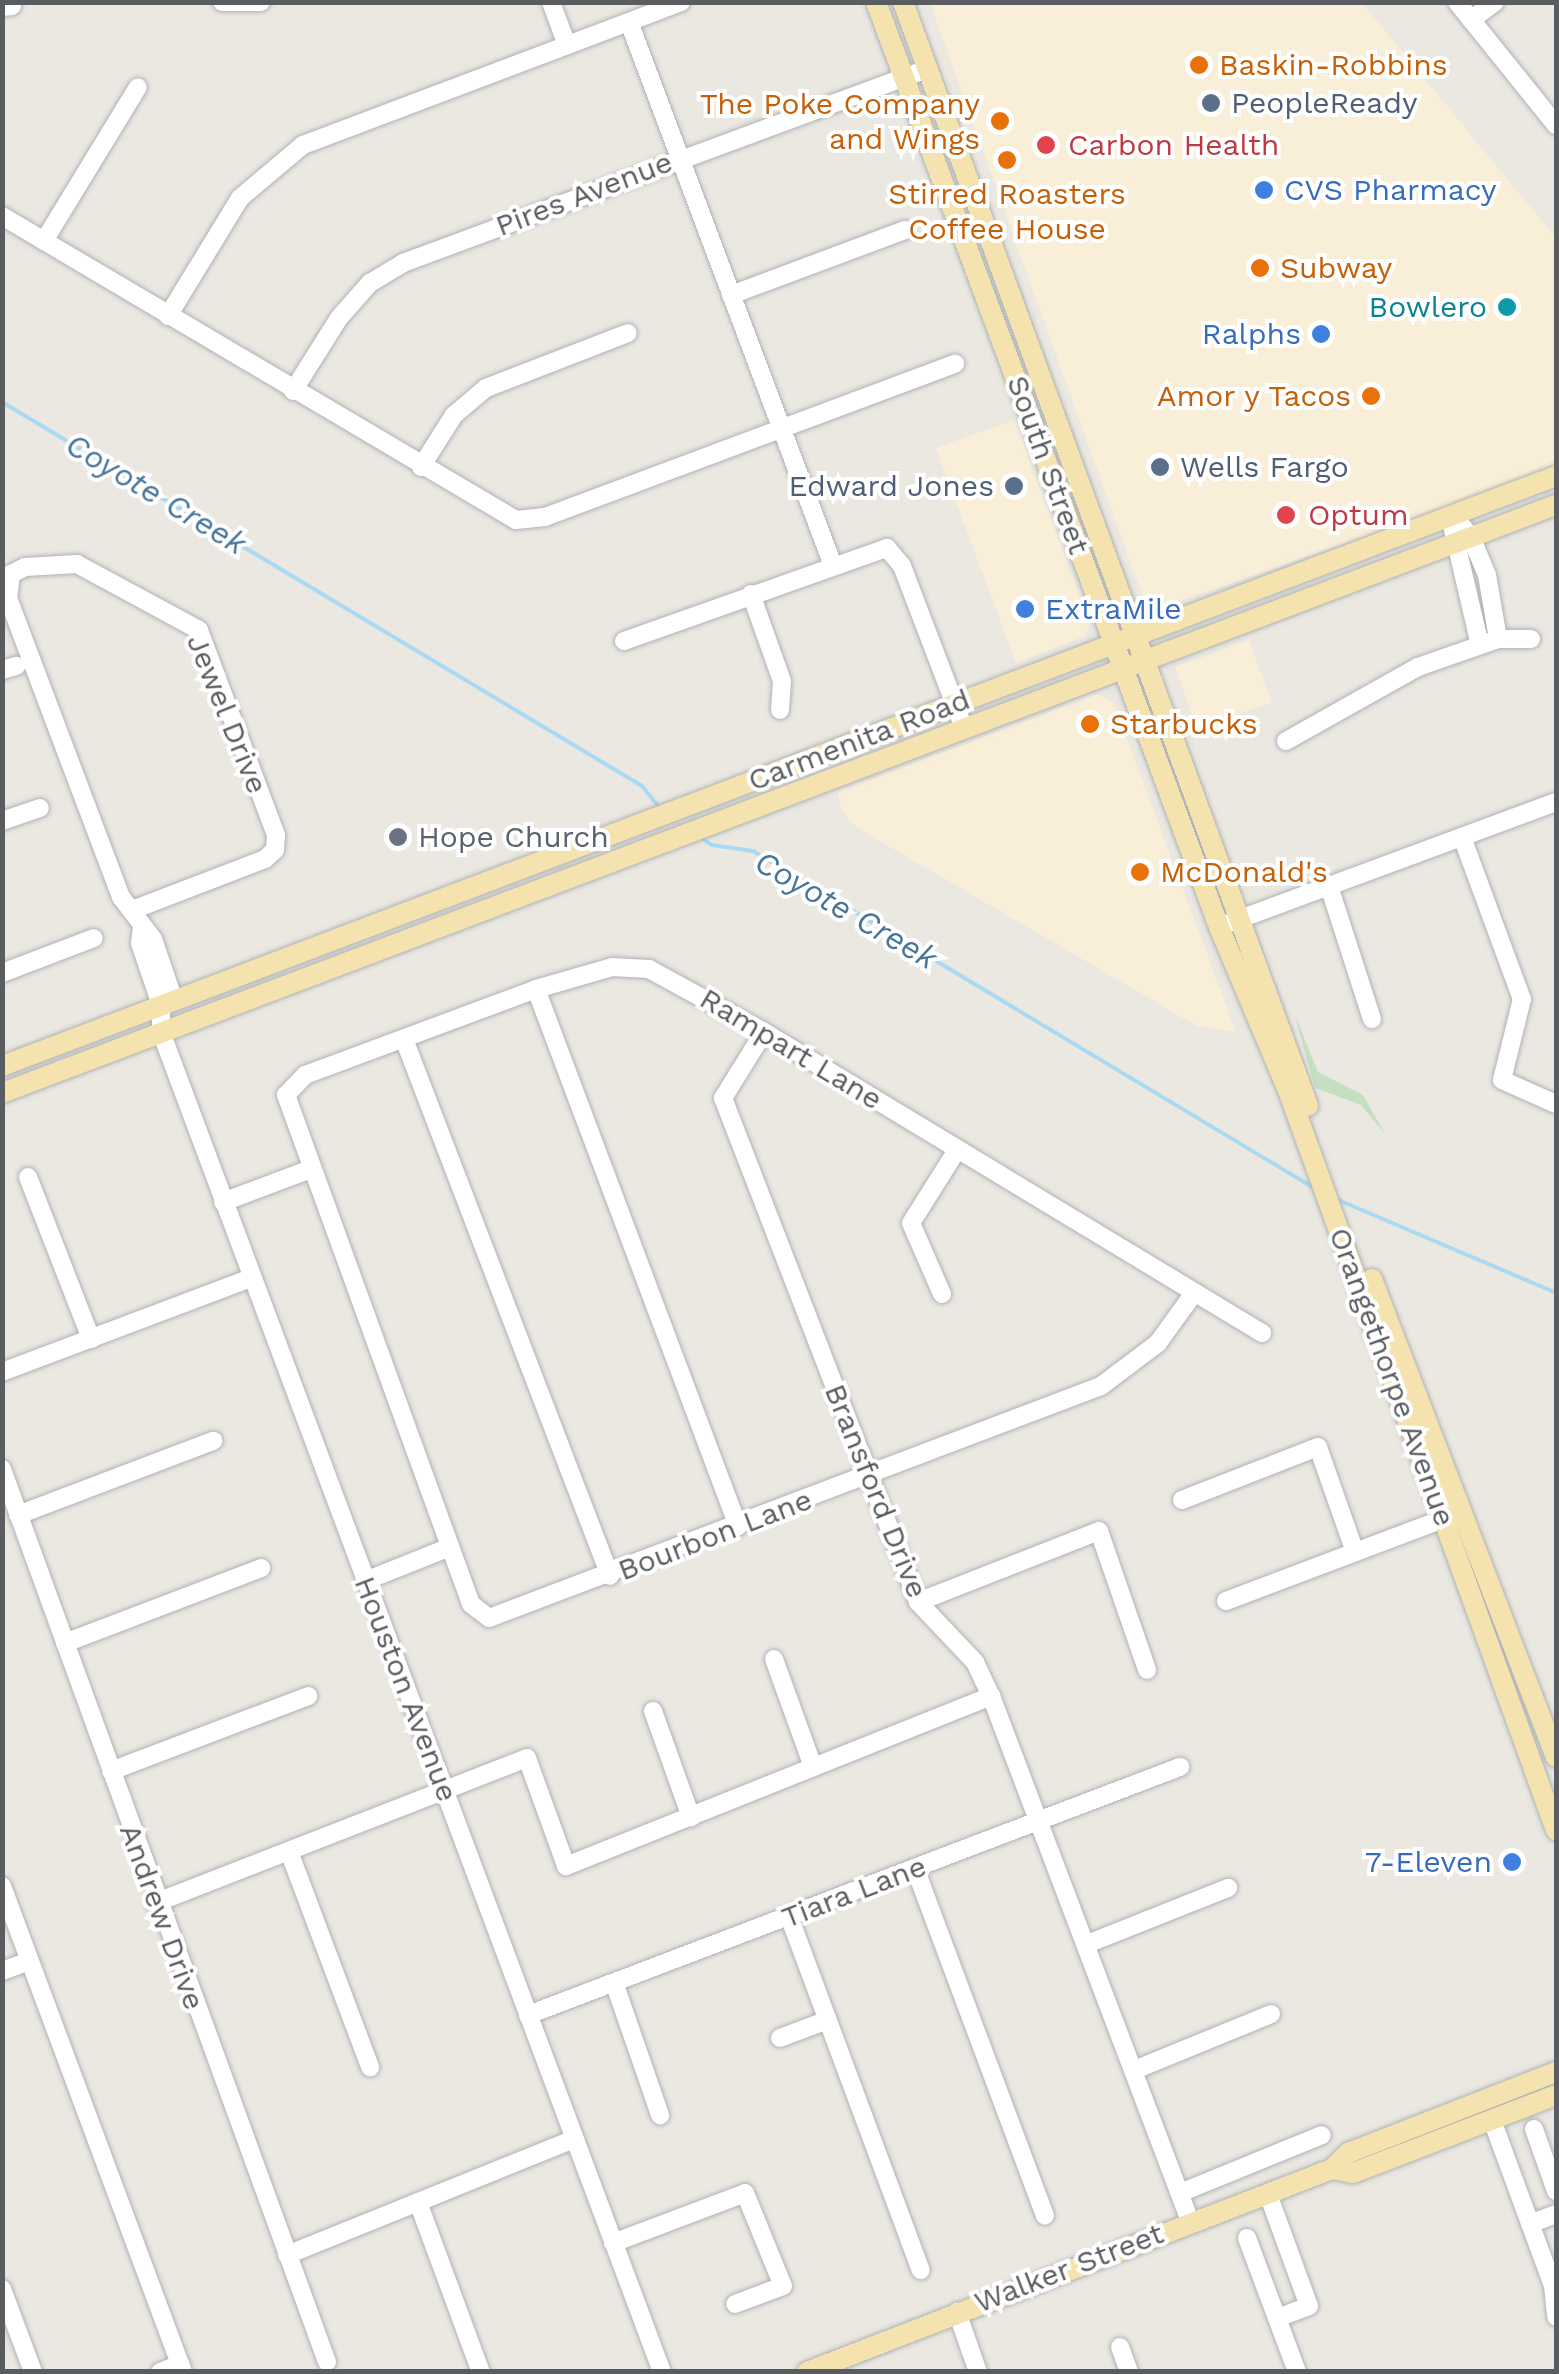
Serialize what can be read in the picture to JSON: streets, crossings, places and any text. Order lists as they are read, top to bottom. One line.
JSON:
{"streets":{"main road":["South Street","Carmenita Road","Orangethorpe Avenue","Walker Street"],"street":["Pires Avenue","Jewel Drive","Rampart Lane","Bransford Drive","Bourbon Lane","Houston Avenue","Tiara Lane","Andrew Drive"]},"crossings":[["Pires Avenue","South Street"],["South Street","Carmenita Road"],["South Street","Orangethorpe Avenue"],["Jewel Drive","Carmenita Road"],["Jewel Drive","Houston Avenue"],["Carmenita Road","Houston Avenue"],["Rampart Lane","Bransford Drive"],["Rampart Lane","Bourbon Lane"],["Bransford Drive","Bourbon Lane"],["Bransford Drive","Tiara Lane"],["Bransford Drive","Walker Street"],["Houston Avenue","Tiara Lane"]],"water":["Coyote Creek"],"places":["Baskin-Robbins","PeopleReady","The Poke Company and Wings","Carbon Health","Stirred Roasters Coffee House","CVS Pharmacy","Subway","Bowlero","Ralphs","Amor y Tacos","Wells Fargo","Edward Jones","Optum","ExtraMile","Starbucks","Hope Church","McDonald's","7-Eleven"]}
